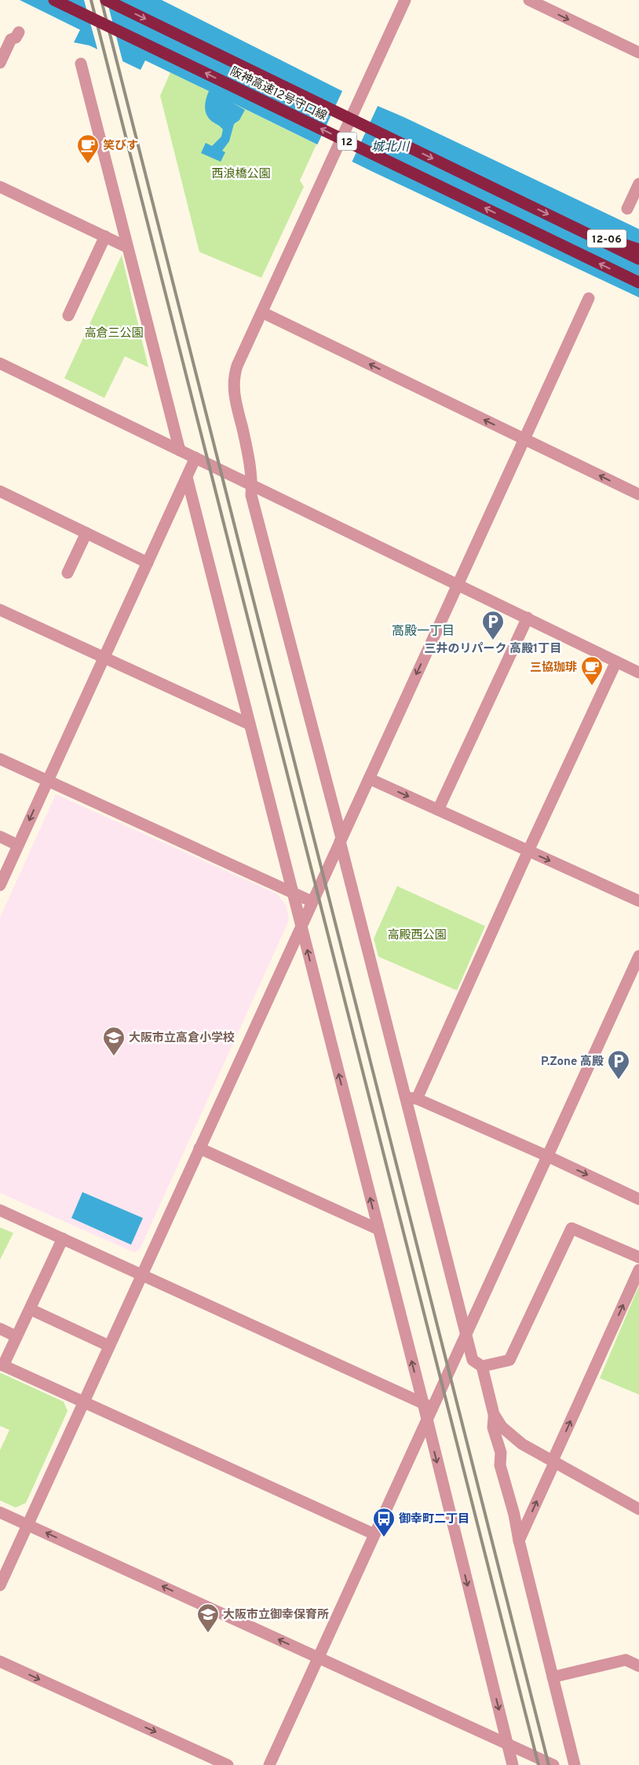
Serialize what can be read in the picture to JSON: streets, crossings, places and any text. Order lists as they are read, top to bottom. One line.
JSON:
{"streets":{"highway":["阪神高速12号守口線","12","12-06"]},"crossings":[["阪神高速12号守口線","12-06"]],"districts":["高殿一丁目"],"water":["城北川"],"parks":["西浪橋公園","高倉三公園","高殿西公園"],"places":{"cafe":["笑びす","三協珈琲"],"parking":["三井のリパーク 高殿1丁目","P.Zone 高殿"],"school or university":["大阪市立高倉小学校","大阪市立御幸保育所"],"bus stop":["御幸町二丁目"]}}
